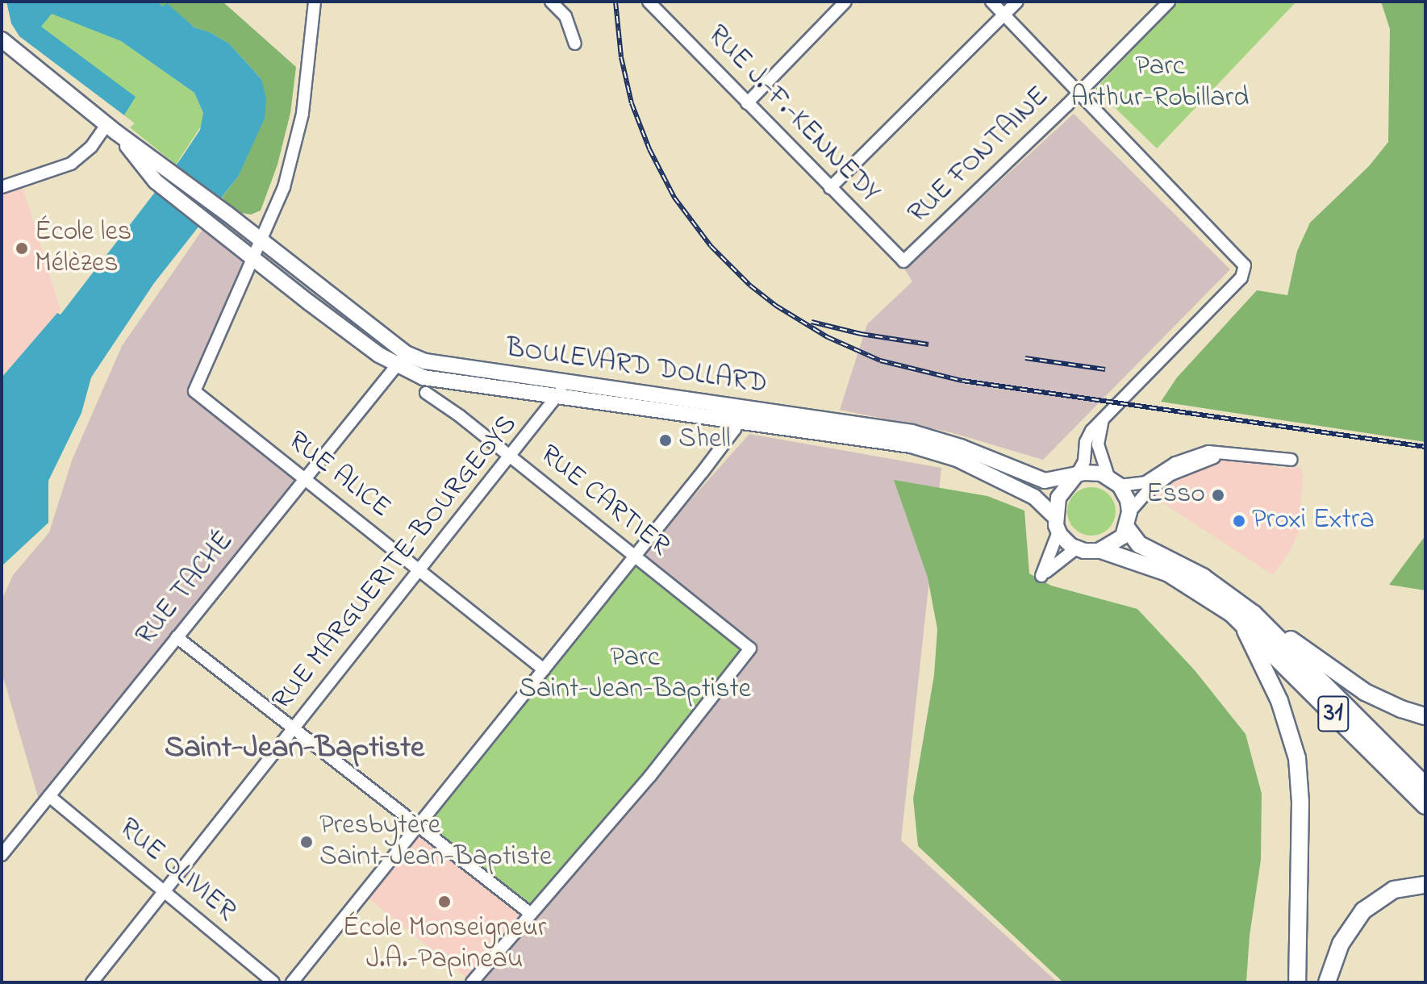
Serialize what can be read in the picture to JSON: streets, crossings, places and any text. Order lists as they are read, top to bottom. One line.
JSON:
{"streets":{"highway":["31"],"main road":["BOULEVARD DOLLARD"],"street":["RUE J.-F.-KENNEDY","RUE FONTAINE","RUE ALICE","RUE CARTIER","RUE MARGUERITE-BOURGEOYS","RUE TACHÉ","RUE OLIVIER"]},"crossings":[["RUE J.-F.-KENNEDY","RUE FONTAINE"],["BOULEVARD DOLLARD","RUE ALICE"],["BOULEVARD DOLLARD","RUE MARGUERITE-BOURGEOYS"],["BOULEVARD DOLLARD","RUE TACHÉ"],["BOULEVARD DOLLARD","31"],["RUE ALICE","RUE MARGUERITE-BOURGEOYS"],["RUE ALICE","RUE TACHÉ"],["RUE CARTIER","RUE MARGUERITE-BOURGEOYS"],["RUE MARGUERITE-BOURGEOYS","RUE OLIVIER"],["RUE TACHÉ","RUE OLIVIER"]],"districts":["Saint-Jean-Baptiste"],"parks":["Parc Arthur-Robillard","Parc Saint-Jean-Baptiste"],"places":["École les Mélèzes","Shell","Esso","Proxi Extra","Presbytère Saint-Jean-Baptiste","École Monseigneur J.A.-Papineau"]}
